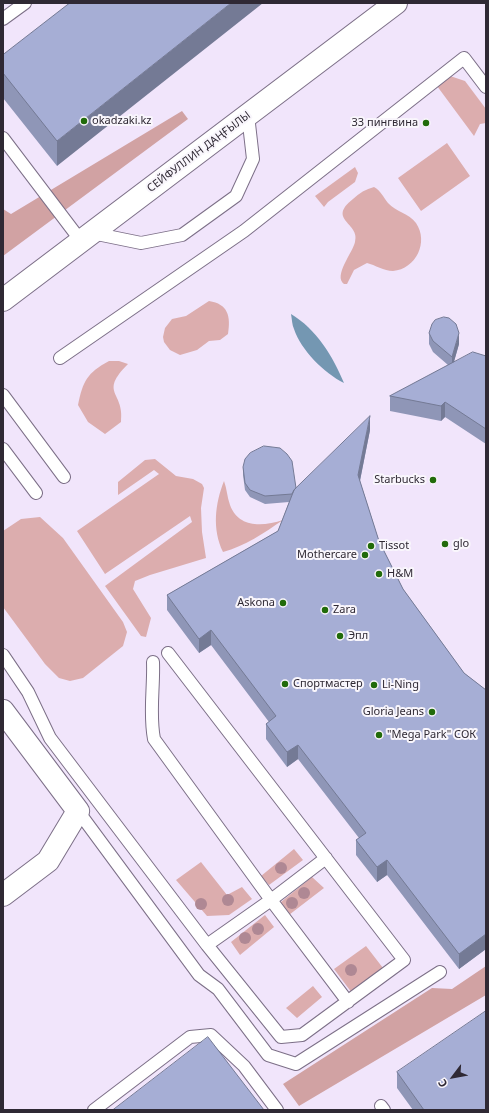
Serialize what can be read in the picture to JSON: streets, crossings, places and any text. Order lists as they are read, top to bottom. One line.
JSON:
{"streets":{"main road":["СЕЙФУЛЛИН ДАҢҒЫЛЫ"]},"places":["okadzaki.kz","33 пингвина","Starbucks","glo","Tissot","Mothercare","H&M","Askona","Zara","Эпл","Спортмастер","Li-Ning","Gloria Jeans","\"Mega Park\" СОК"],"north":"bottom left"}
